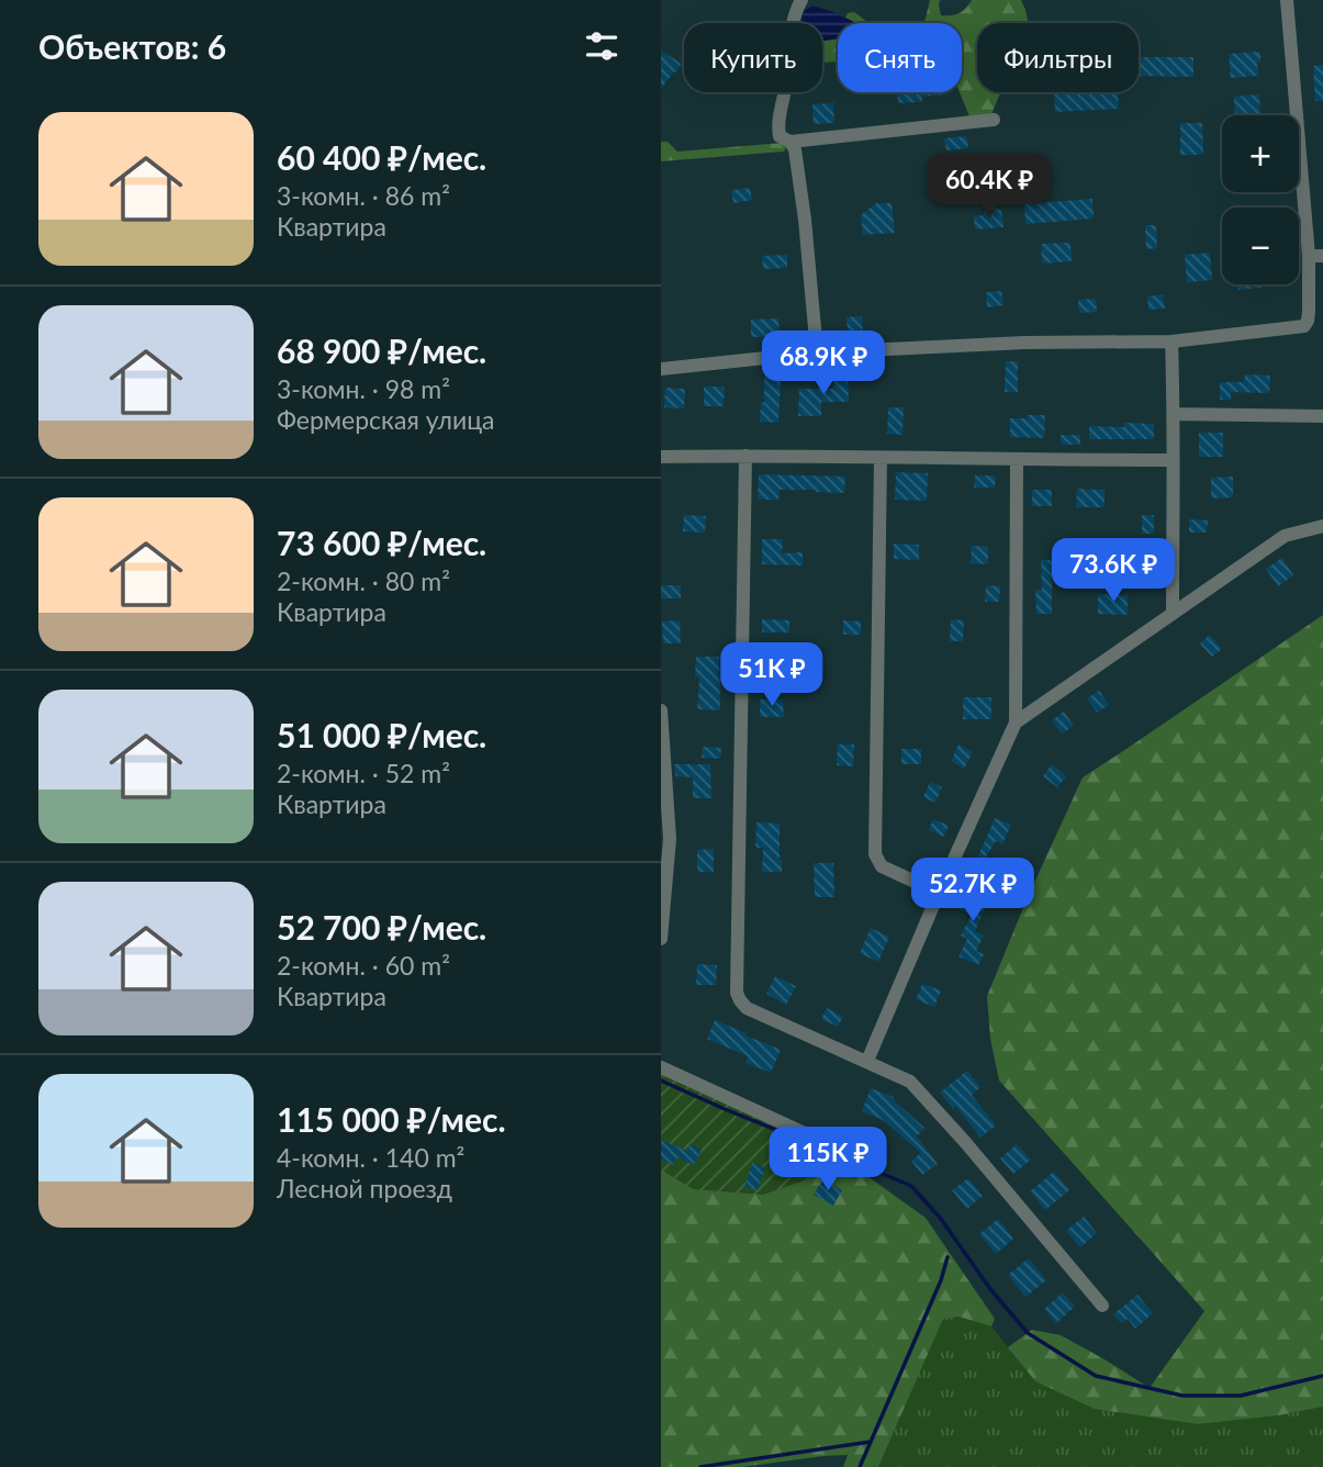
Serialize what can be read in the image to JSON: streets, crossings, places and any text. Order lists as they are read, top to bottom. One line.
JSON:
{"page":{"heading":"Объектов: 6","chip":["Купить","Снять","Фильтры"],"list":[{"name":"60 400 ₽/мес.","note":"3-комн. · 86 m² · Квартира"},{"name":"68 900 ₽/мес.","note":"3-комн. · 98 m² · Фермерская улица"},{"name":"73 600 ₽/мес.","note":"2-комн. · 80 m² · Квартира"},{"name":"51 000 ₽/мес.","note":"2-комн. · 52 m² · Квартира"},{"name":"52 700 ₽/мес.","note":"2-комн. · 60 m² · Квартира"},{"name":"115 000 ₽/мес.","note":"4-комн. · 140 m² · Лесной проезд"}],"map_buttons":["+","−"],"price":["60.4K ₽","68.9K ₽","73.6K ₽","51K ₽","52.7K ₽","115K ₽"]}}
